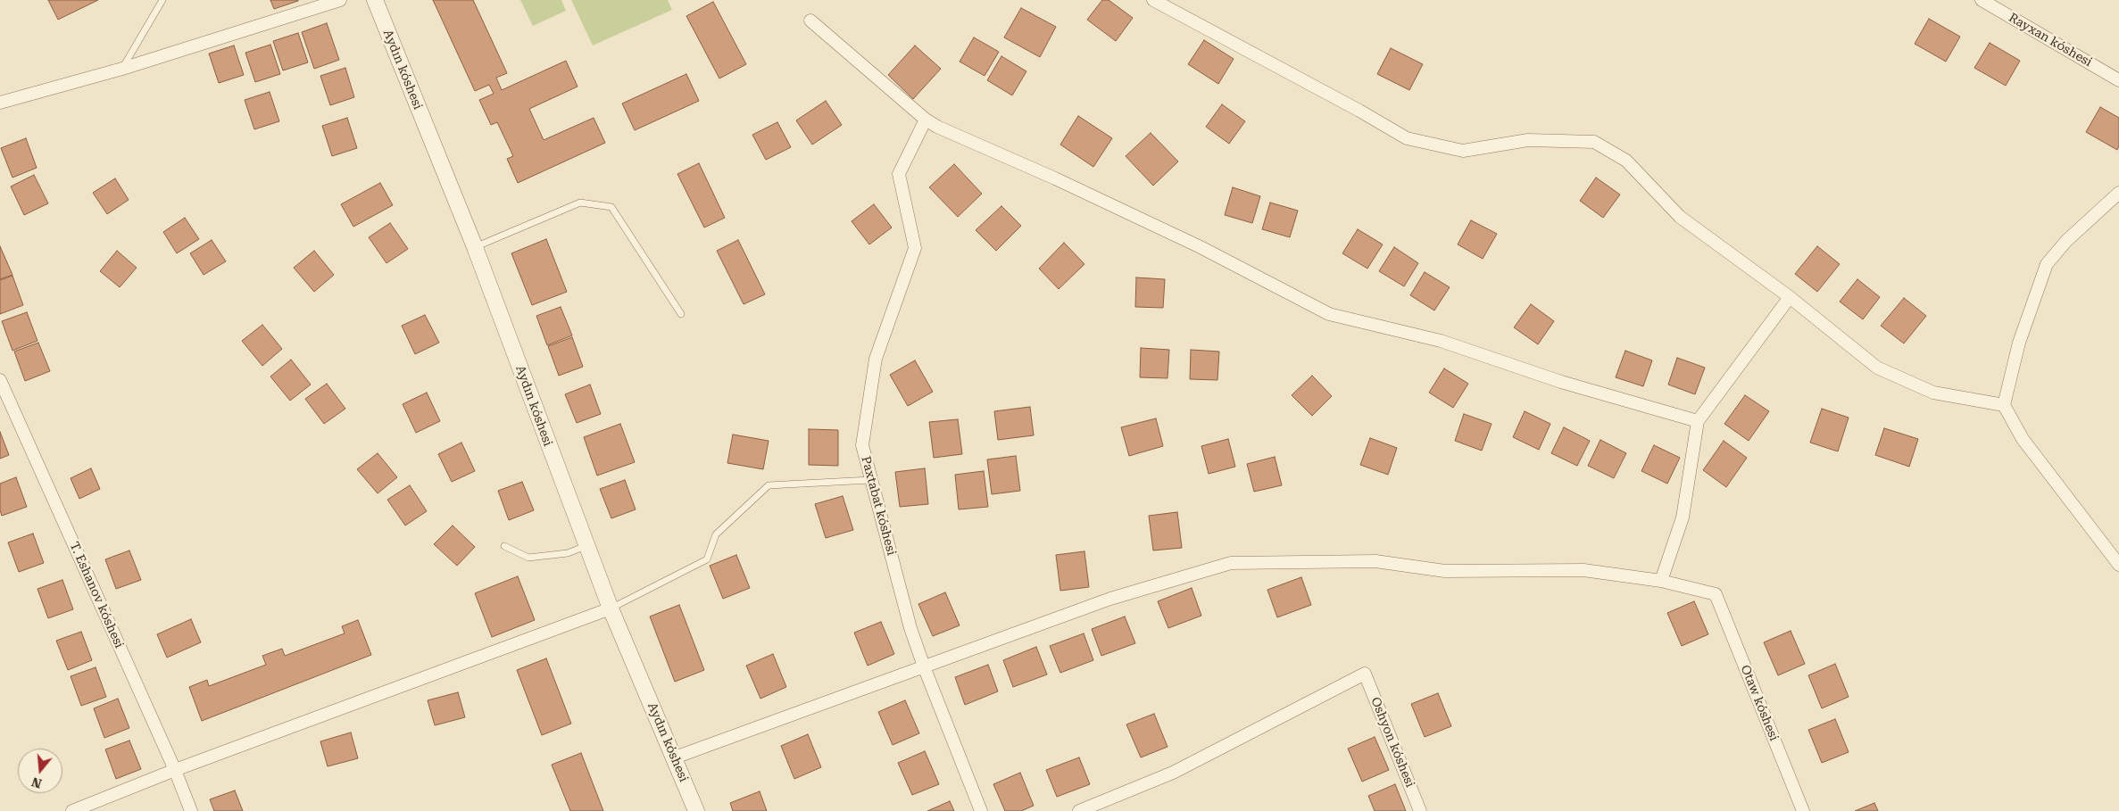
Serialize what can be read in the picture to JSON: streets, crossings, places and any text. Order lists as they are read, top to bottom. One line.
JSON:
{"streets":{"street":["Rayxan kóshesi","Aydın kóshesi","Paxtabat kóshesi","T. Eshanov kóshesi","Otaw kóshesi","Oshyon kóshesi"]},"north":"bottom"}
